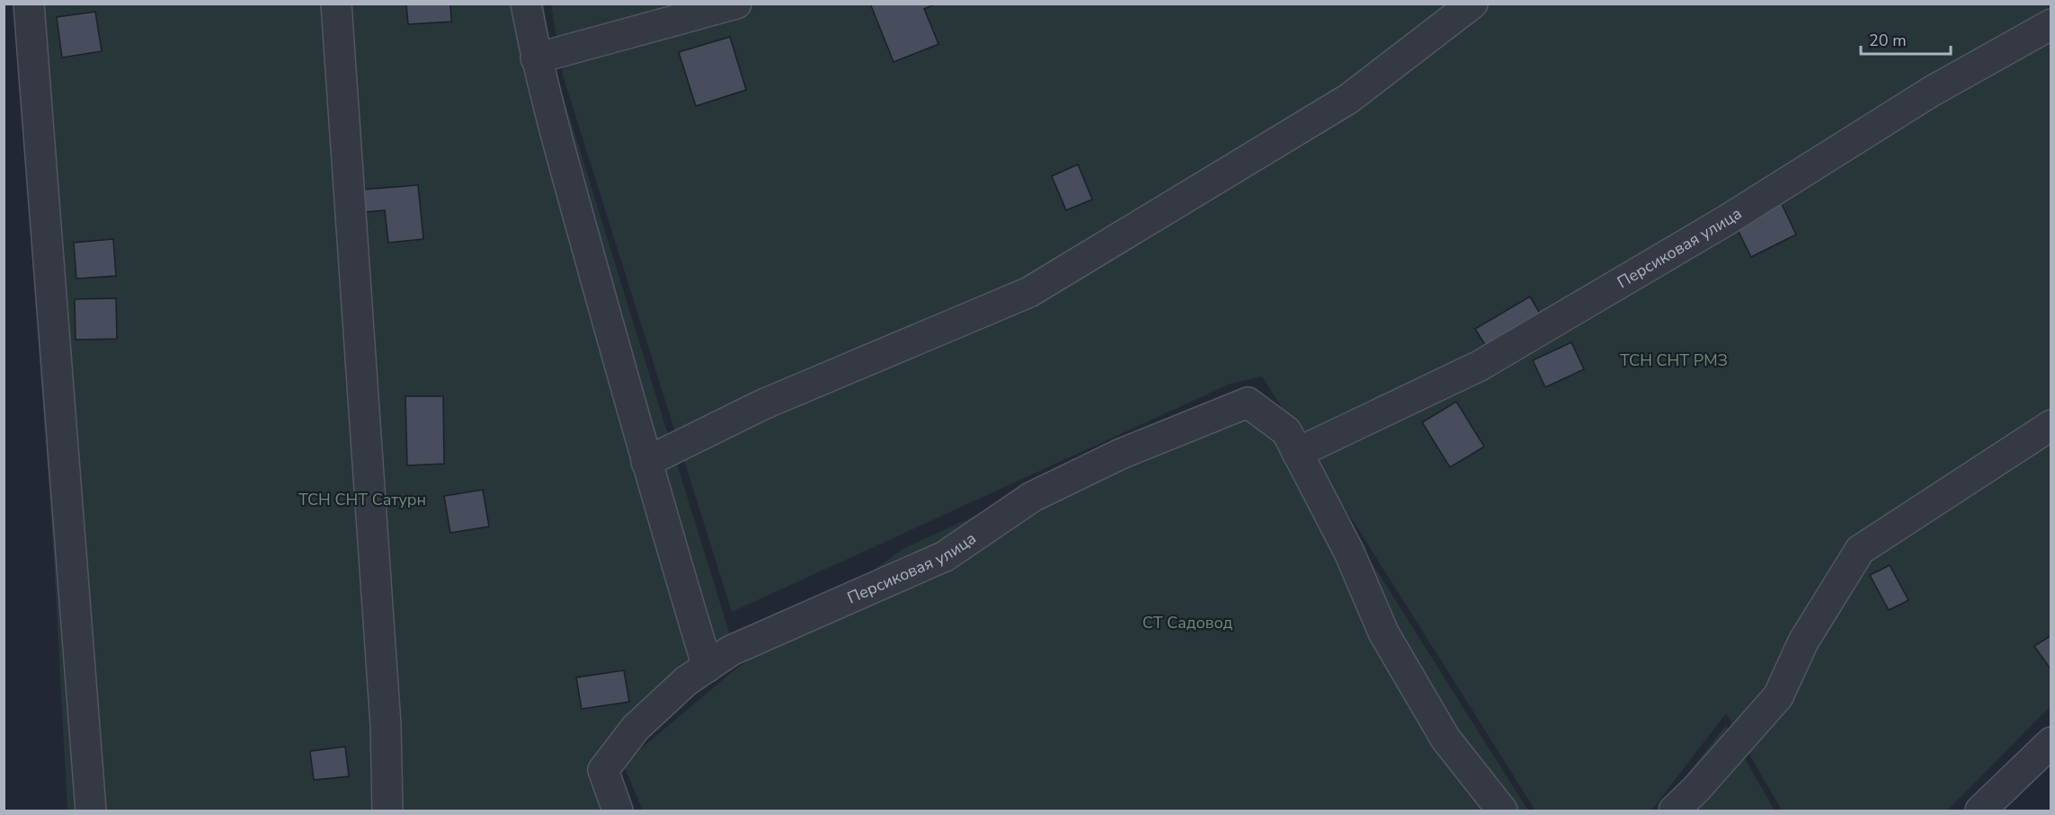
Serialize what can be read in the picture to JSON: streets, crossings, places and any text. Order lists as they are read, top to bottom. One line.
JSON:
{"streets":{"street":["Персиковая улица"]},"parks":["ТСН СНТ РМЗ","ТСН СНТ Сатурн","СТ Садовод"],"scale_bar":"20 m"}
